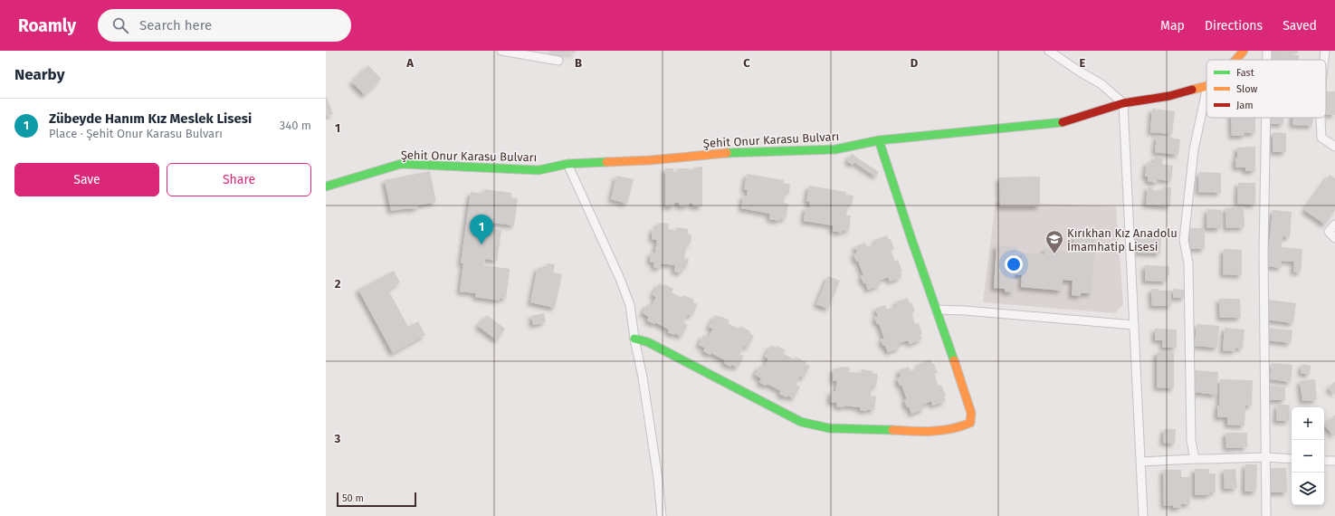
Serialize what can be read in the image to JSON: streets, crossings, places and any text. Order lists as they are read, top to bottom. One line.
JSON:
{"streets":{"street":["Şehit Onur Karasu Bulvarı"]},"places":{"school or university":["Kırıkhan Kız Anadolu İmamhatip Lisesi"]},"legend":["Fast","Slow","Jam"],"scale_bar":"50 m","page":{"header":"Roamly","search":"Search here","nav":["Map","Directions","Saved"],"heading":"Nearby","list":[{"mark":"1","name":"Zübeyde Hanım Kız Meslek Lisesi","note":"Place · Şehit Onur Karasu Bulvarı","value":"340 m"}],"buttons":["Save","Share"],"pins":"1","map_buttons":["+","−"],"scale":"50 m"},"grid":{"columns":["A","B","C","D","E"],"rows":["1","2","3"]}}
